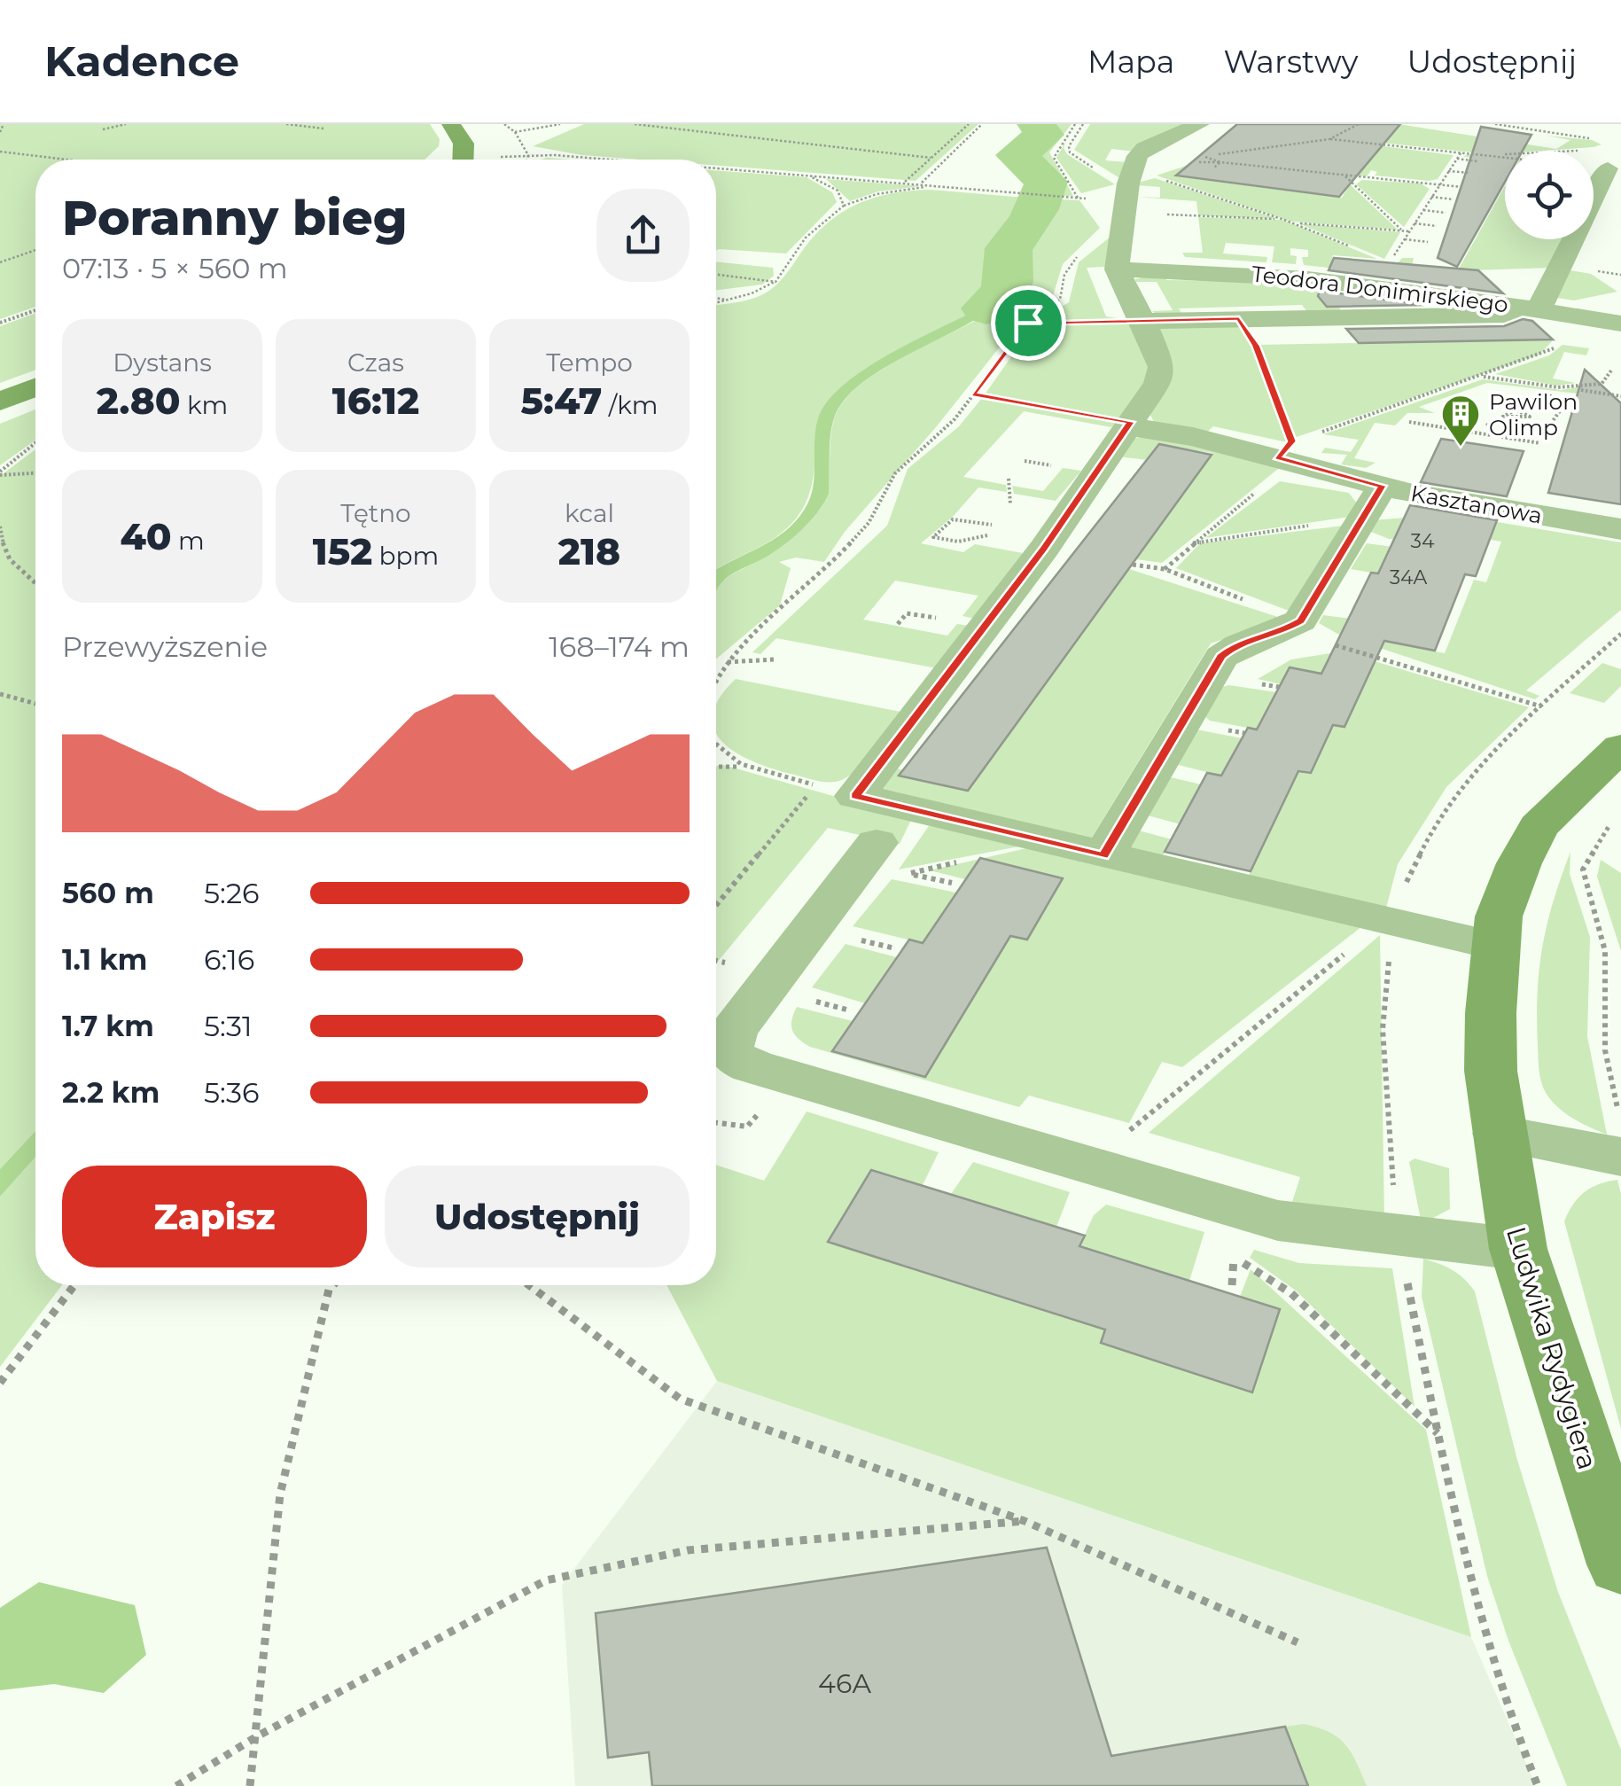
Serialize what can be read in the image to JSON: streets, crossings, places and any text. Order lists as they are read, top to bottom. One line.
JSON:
{"streets":{"street":["Teodora Donimirskiego","Kasztanowa","Ludwika Rydygiera"]},"places":{"building":["Pawilon Olimp"]},"house_numbers":["34","34A","46A"],"page":{"header":"Kadence","nav":["Mapa","Warstwy","Udostępnij"],"heading":["Poranny bieg","07:13 · 5 × 560 m"],"stats":[["Dystans","2.80 km"],["Czas","16:12"],["Tempo","5:47 /km"],["40 m"],["Tętno","152 bpm"],["kcal","218"]],"chart":["Przewyższenie","168–174 m"],"list":[{"name":"560 m","note":"5:26"},{"name":"1.1 km","note":"6:16"},{"name":"1.7 km","note":"5:31"},{"name":"2.2 km","note":"5:36"}],"buttons":["Zapisz","Udostępnij"]}}
